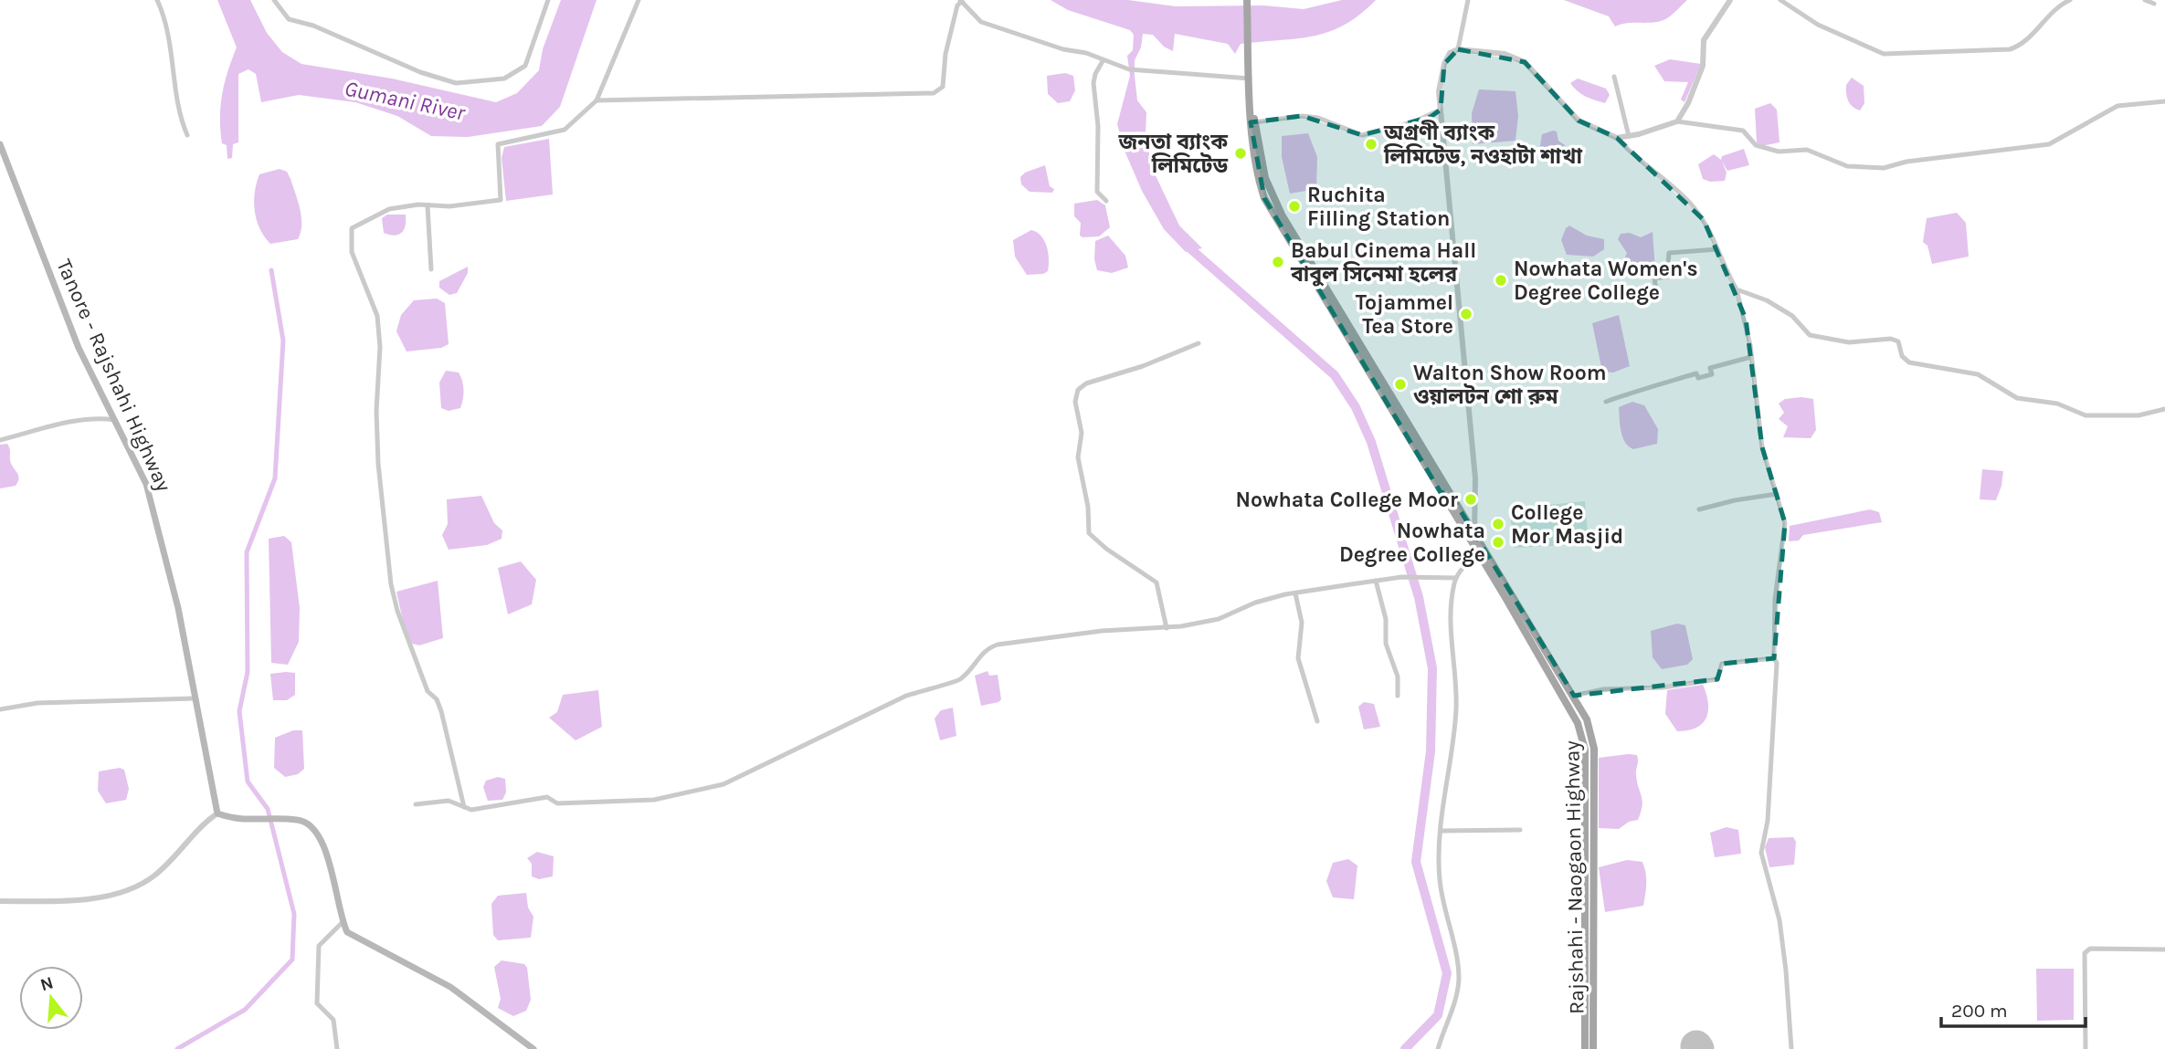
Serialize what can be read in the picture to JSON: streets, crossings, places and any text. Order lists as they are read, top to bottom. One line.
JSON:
{"streets":{"main road":["Tanore - Rajshahi Highway","Rajshahi - Naogaon Highway"]},"water":["Gumani River"],"places":["অগ্রণী ব্যাংক লিমিটেড, নওহাটা শাখা","জনতা ব্যাংক লিমিটেড","Ruchita Filling Station","Babul Cinema Hall বাবুল সিনেমা হলের","Nowhata Women's Degree College","Tojammel Tea Store","Walton Show Room ওয়ালটন শো রুম","Nowhata College Moor","College Mor Masjid","Nowhata Degree College"],"scale_bar":"200 m","north":"top"}
